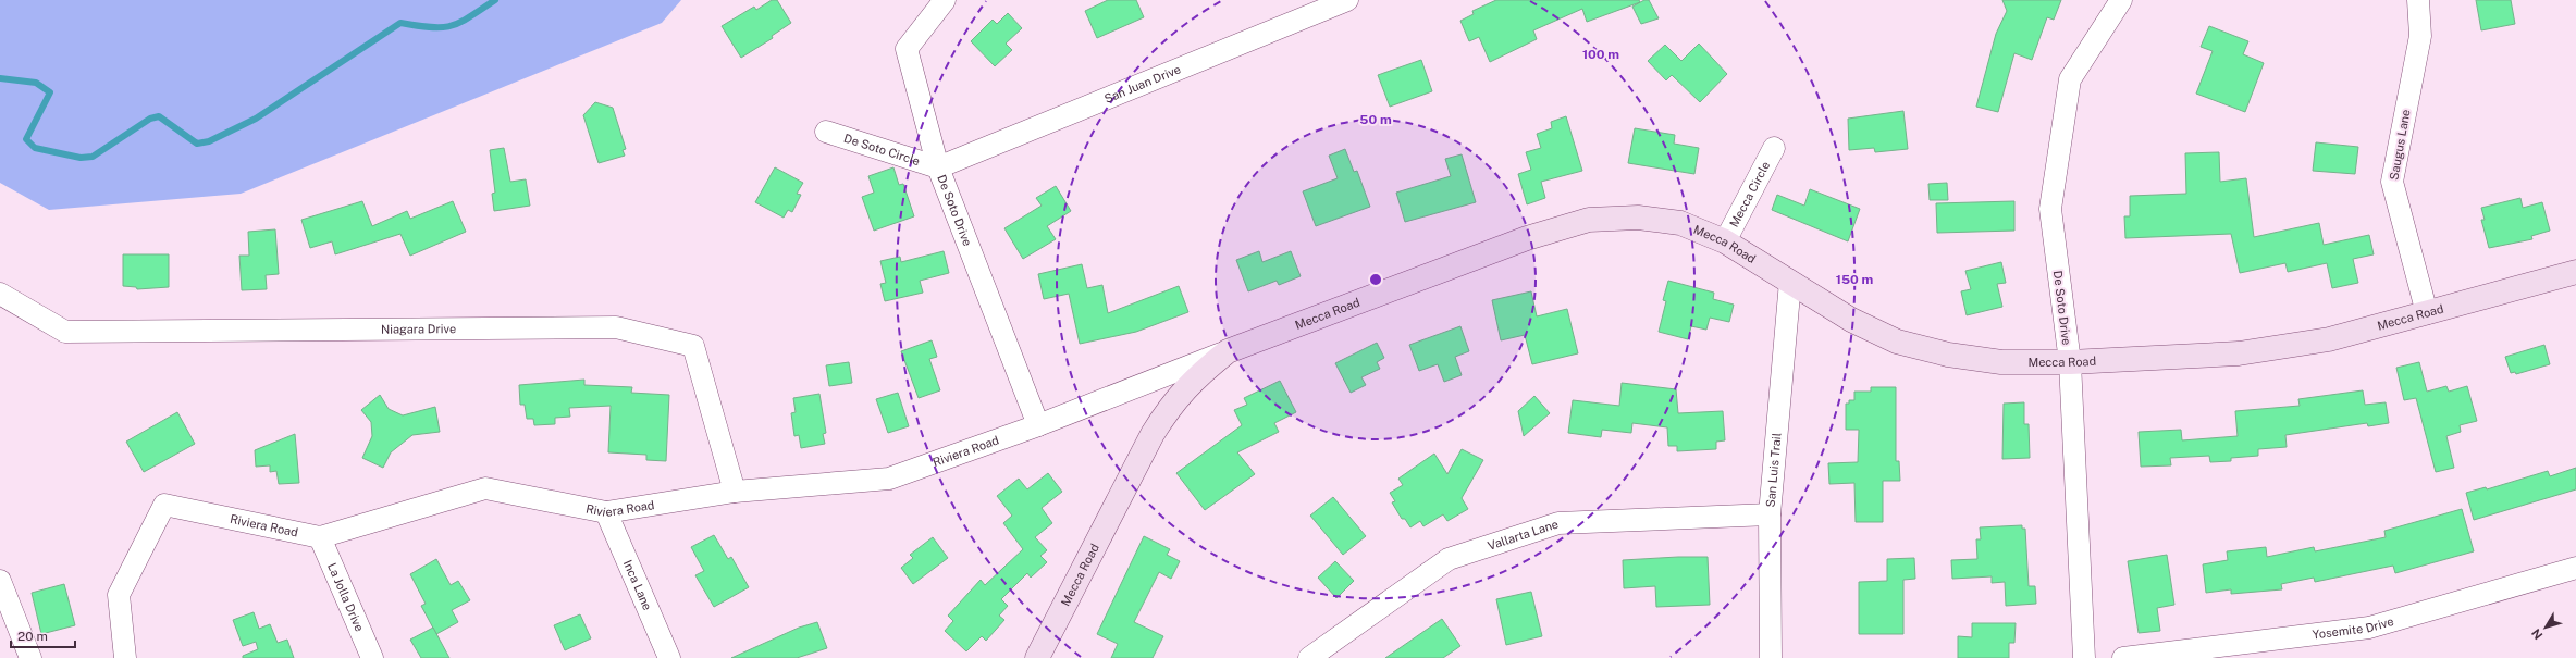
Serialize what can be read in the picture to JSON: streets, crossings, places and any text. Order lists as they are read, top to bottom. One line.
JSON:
{"streets":{"street":["San Juan Drive","Saugus Lane","De Soto Circle","Mecca Circle","De Soto Drive","Mecca Road","Niagara Drive","Riviera Road","San Luis Trail","Vallarta Lane","Inca Lane","La Jolla Drive","Yosemite Drive"]},"crossings":[["San Juan Drive","De Soto Circle"],["San Juan Drive","De Soto Drive"],["Saugus Lane","Mecca Road"],["De Soto Circle","De Soto Drive"],["Mecca Circle","Mecca Road"],["De Soto Drive","Mecca Road"],["De Soto Drive","Riviera Road"],["Mecca Road","Riviera Road"],["Mecca Road","San Luis Trail"],["Niagara Drive","Riviera Road"],["Riviera Road","Inca Lane"],["Riviera Road","La Jolla Drive"],["San Luis Trail","Vallarta Lane"]],"scale_bar":"20 m","north":"bottom left","rings":["100 m","50 m","150 m"]}
